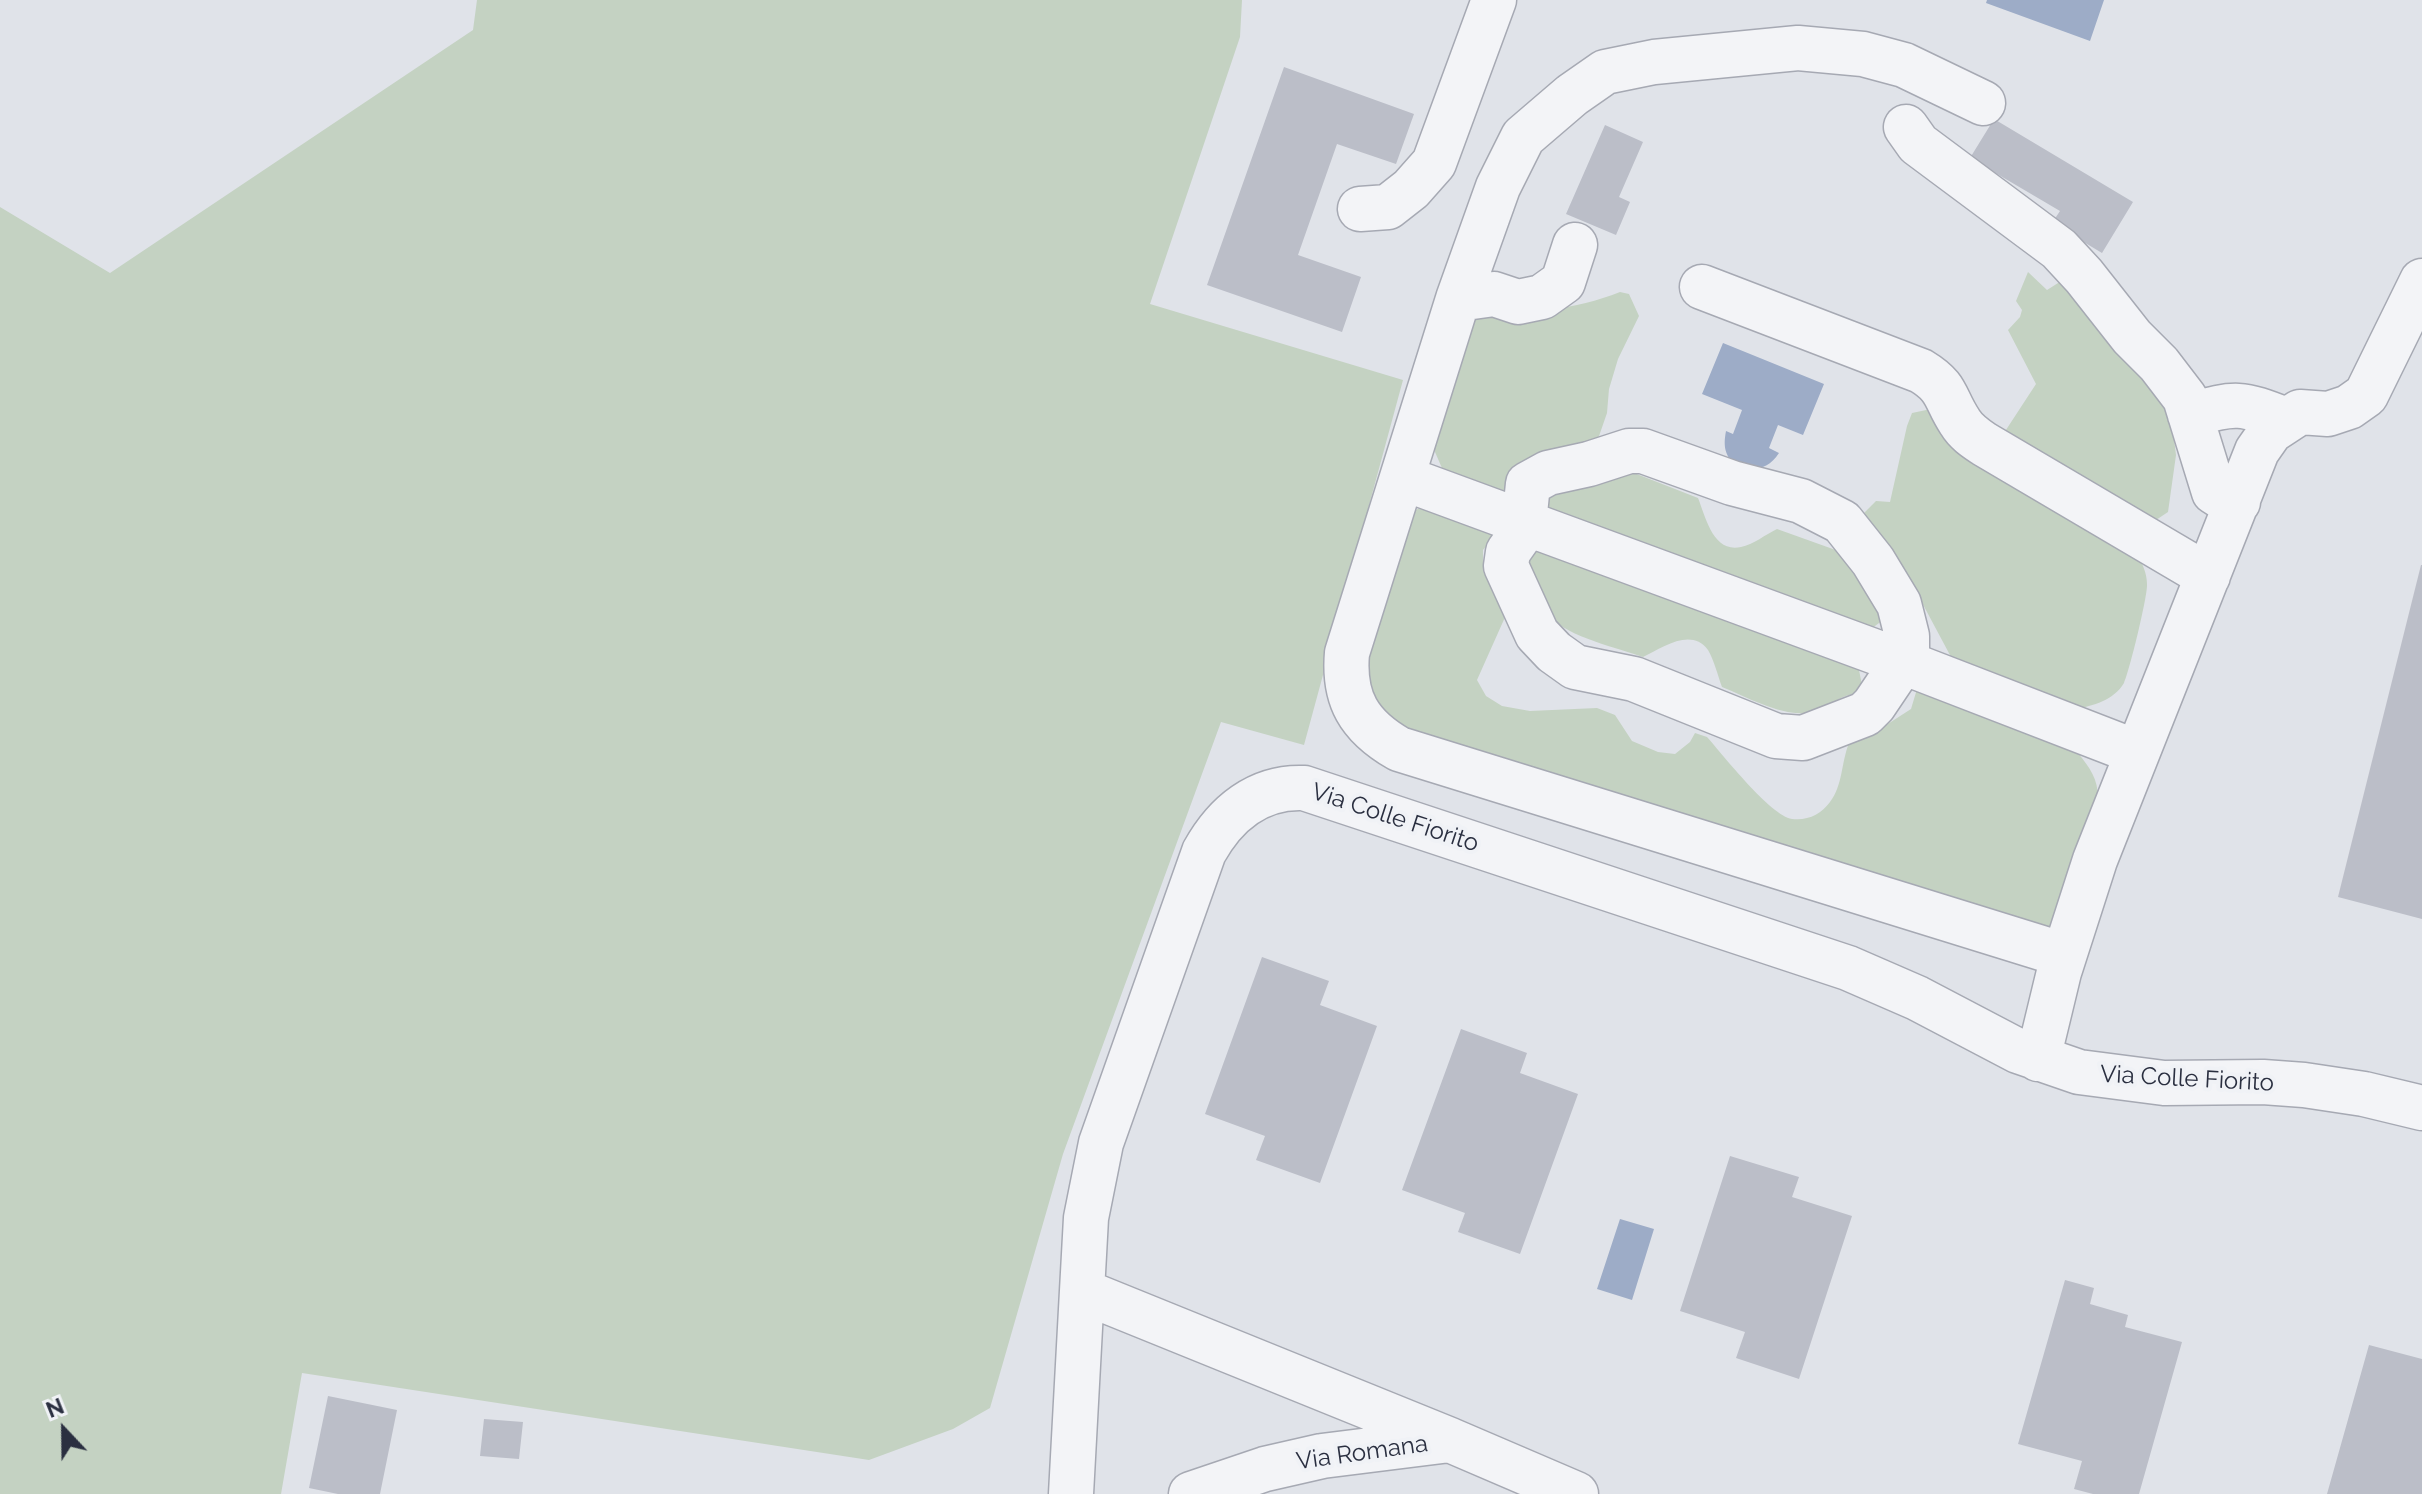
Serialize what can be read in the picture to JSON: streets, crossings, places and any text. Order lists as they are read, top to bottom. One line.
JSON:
{"streets":{"street":["Via Colle Fiorito","Via Romana"]},"north":"top"}
